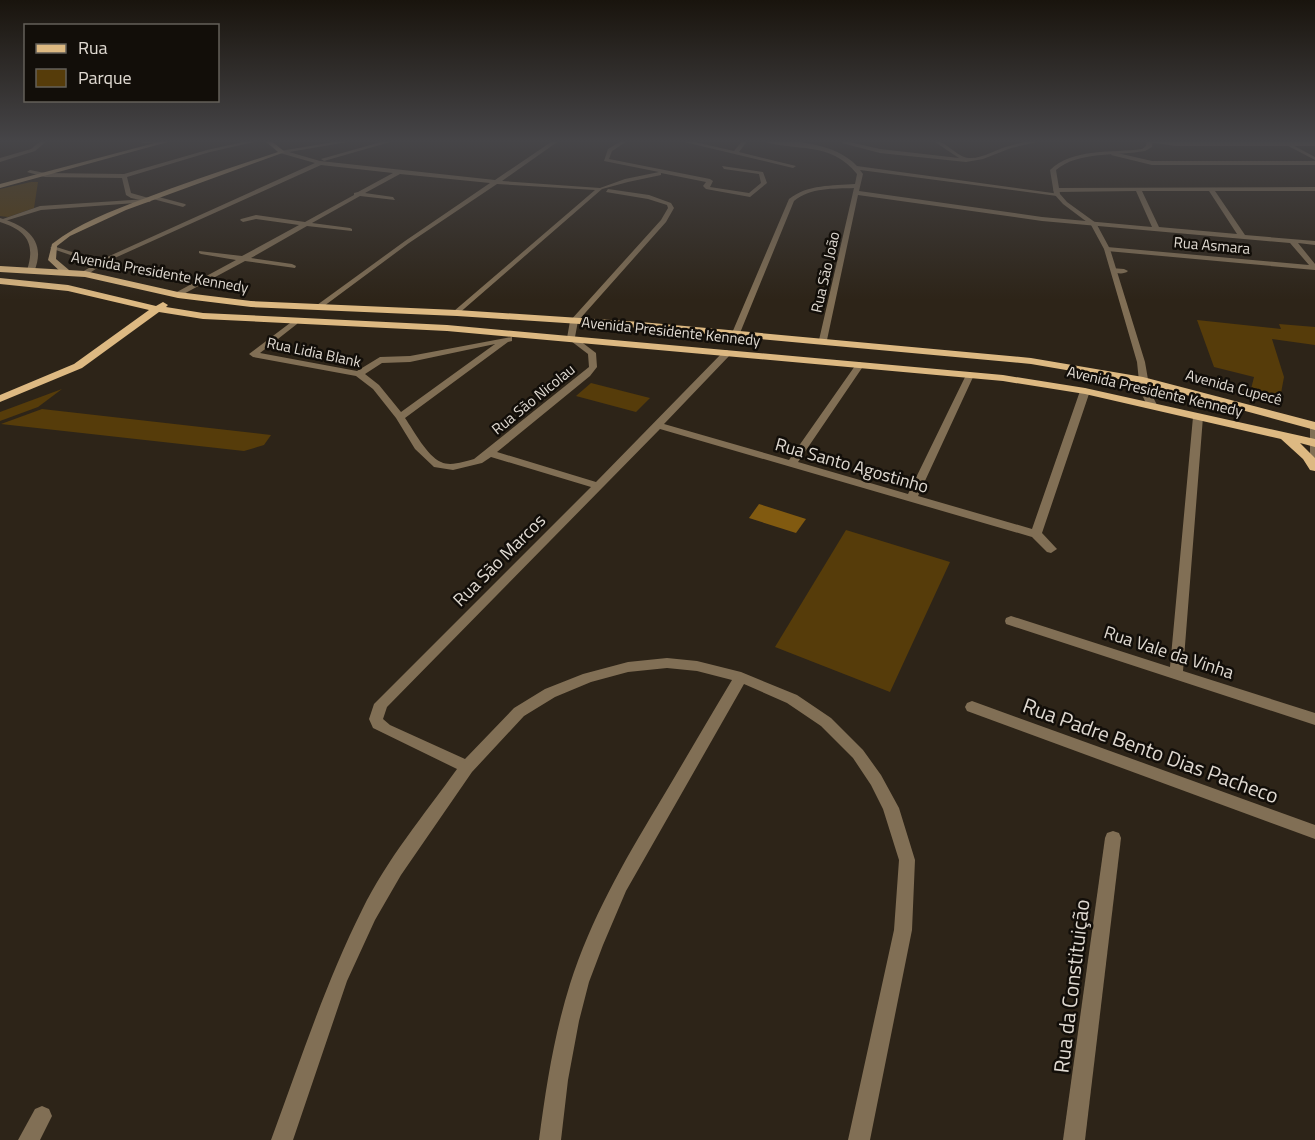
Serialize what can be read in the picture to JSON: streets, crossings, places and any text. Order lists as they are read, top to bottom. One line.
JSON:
{"streets":{"main road":["Avenida Presidente Kennedy","Avenida Cupecê"],"street":["Rua Asmara","Rua São João","Rua Lidia Blank","Rua São Nicolau","Rua Santo Agostinho","Rua São Marcos","Rua Vale da Vinha","Rua Padre Bento Dias Pacheco","Rua da Constituição"]},"crossings":[["Avenida Presidente Kennedy","Rua São João"],["Avenida Presidente Kennedy","Rua Lidia Blank"],["Avenida Presidente Kennedy","Avenida Cupecê"],["Avenida Presidente Kennedy","Rua São Nicolau"],["Avenida Presidente Kennedy","Rua São Marcos"],["Rua Lidia Blank","Rua São Nicolau"],["Rua Santo Agostinho","Rua São Marcos"]],"legend":["Rua","Parque"]}
